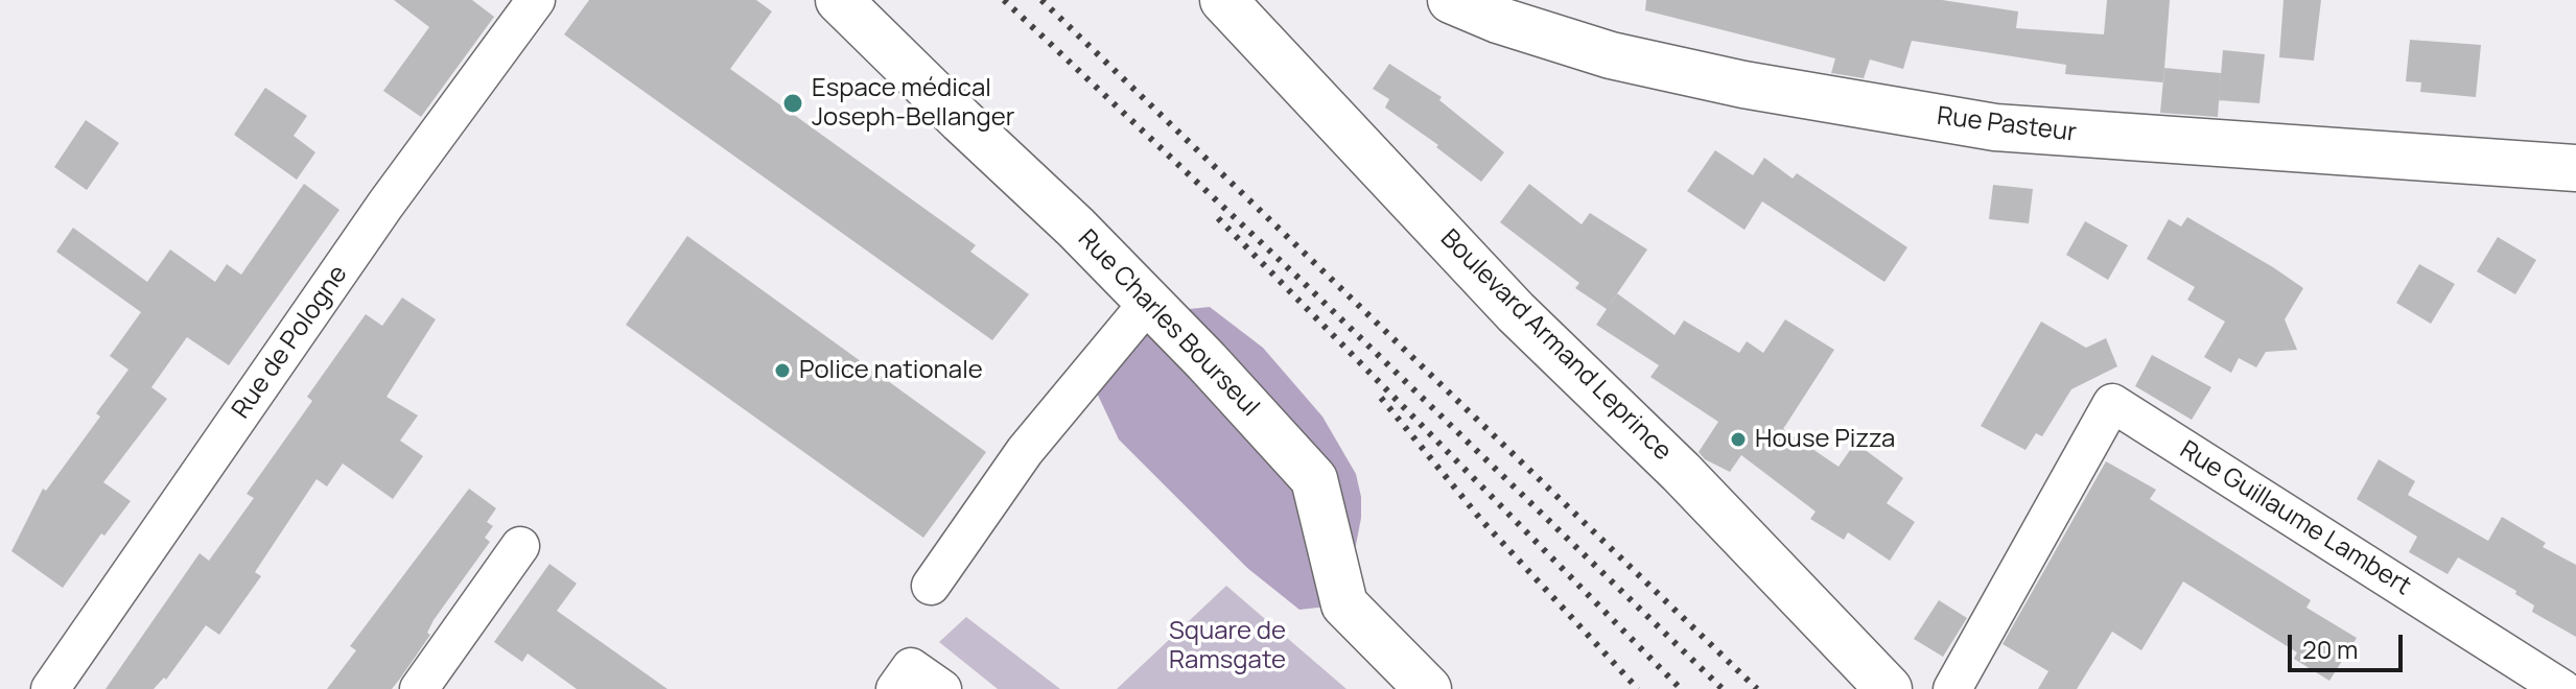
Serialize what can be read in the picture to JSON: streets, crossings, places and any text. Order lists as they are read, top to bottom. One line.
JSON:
{"streets":{"street":["Rue Pasteur","Rue Charles Bourseul","Rue de Pologne","Boulevard Armand Leprince","Rue Guillaume Lambert"]},"parks":["Square de Ramsgate"],"places":["Espace médical Joseph-Bellanger","Police nationale","House Pizza"],"scale_bar":"20 m"}
